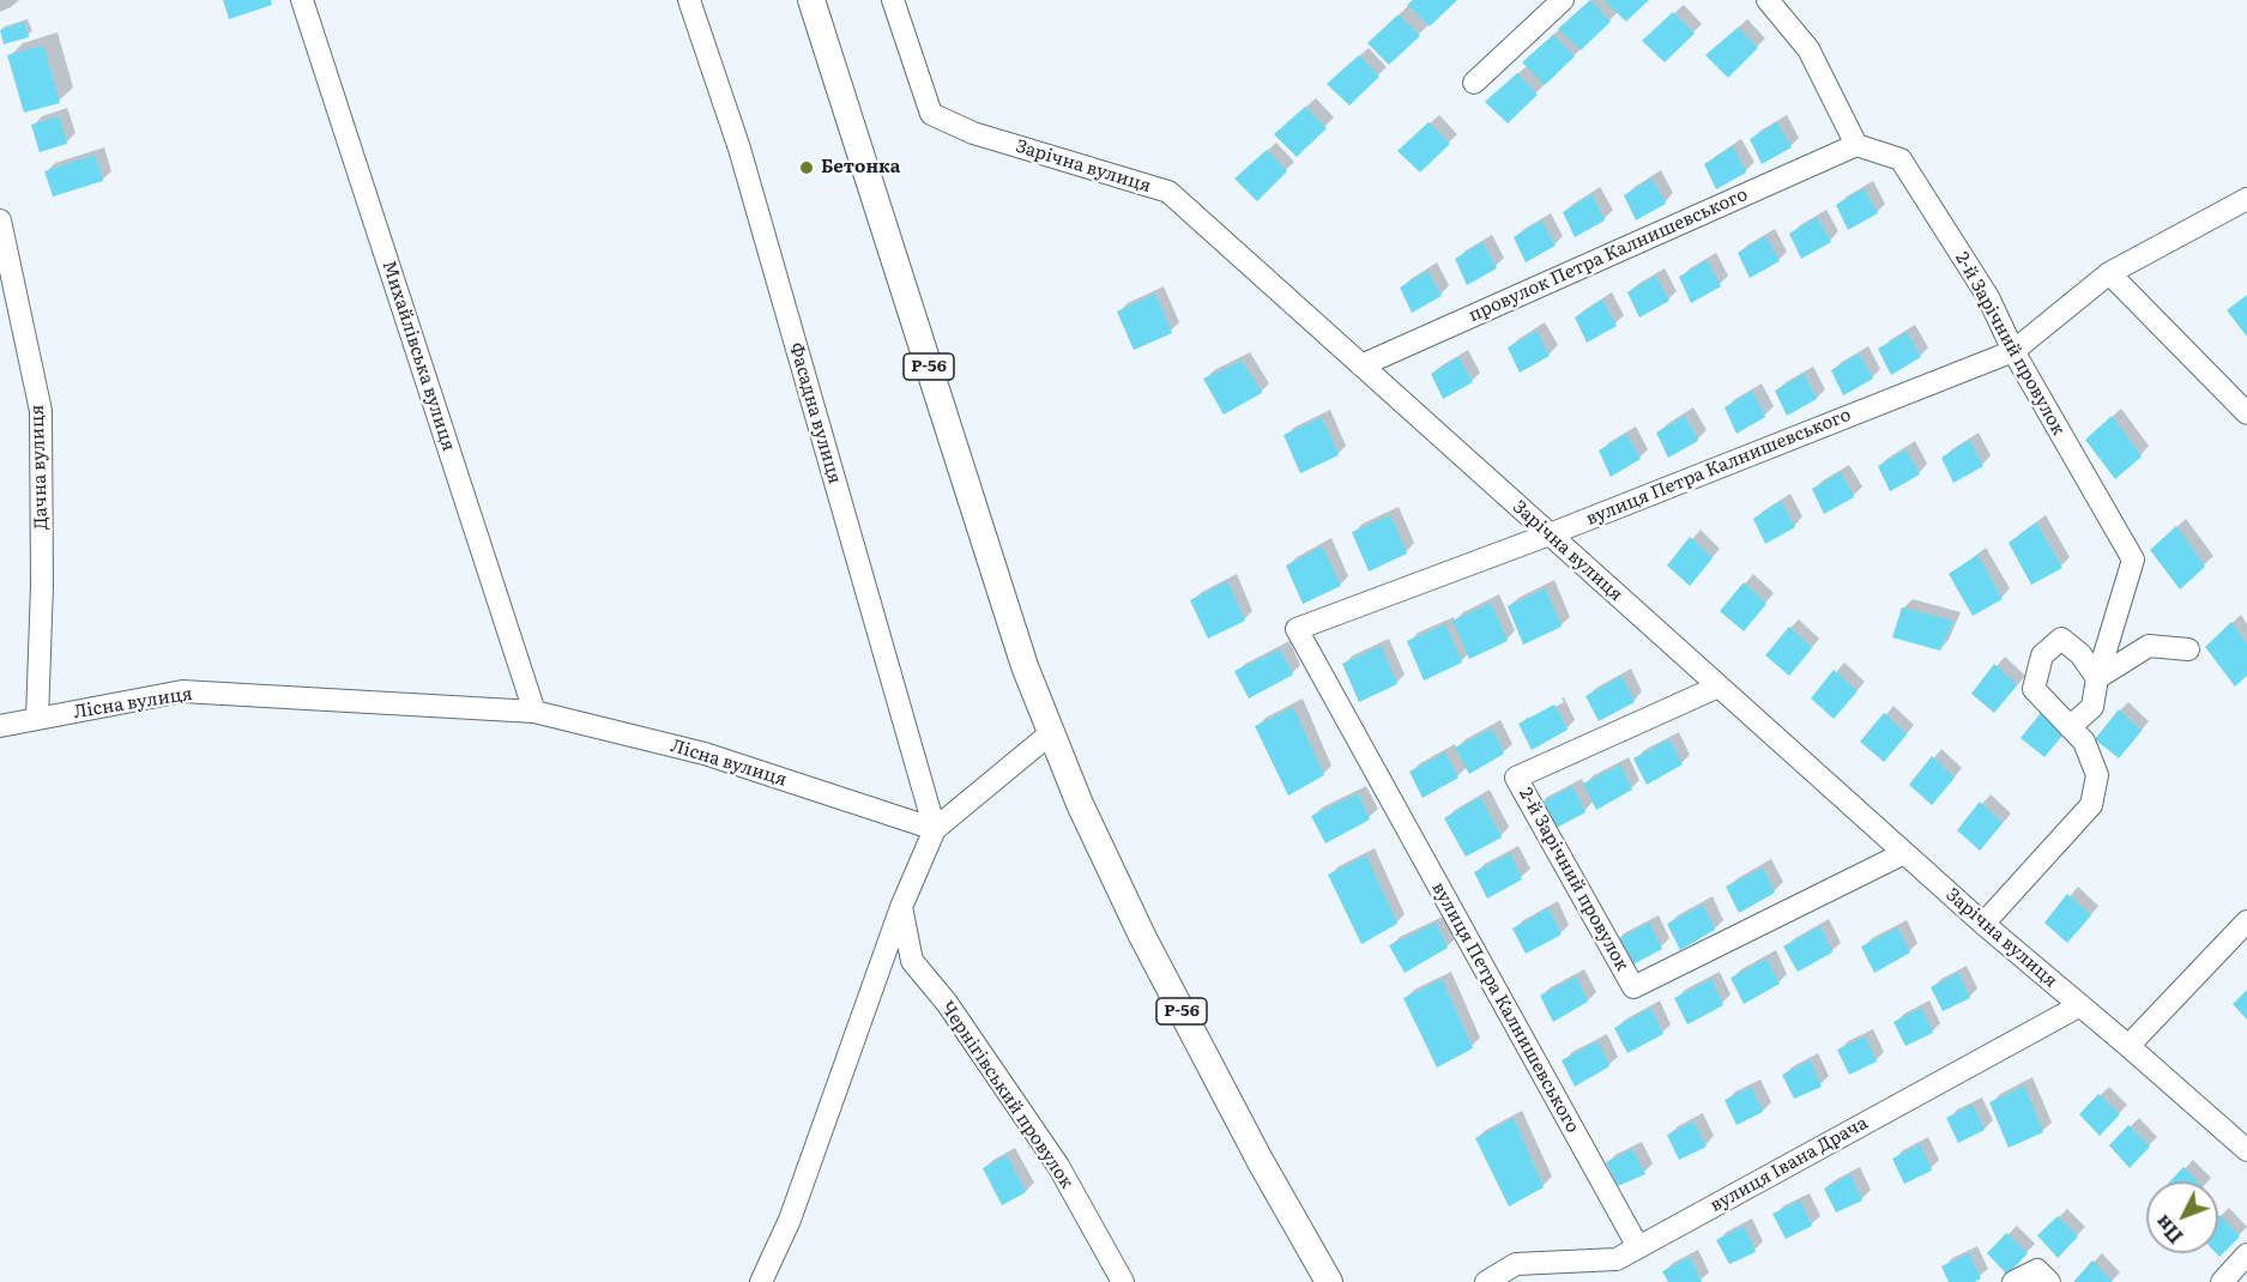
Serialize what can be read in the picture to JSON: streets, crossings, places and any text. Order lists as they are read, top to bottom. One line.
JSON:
{"streets":{"main road":["Р-56"],"street":["Зарічна вулиця","провулок Петра Калнишевського","2-й Зарічний провулок","Михайлівська вулиця","Фасадна вулиця","Дачна вулиця","вулиця Петра Калнишевського","Лісна вулиця","Чернігівський провулок","вулиця Івана Драча"]},"crossings":[["Зарічна вулиця","провулок Петра Калнишевського"],["Зарічна вулиця","2-й Зарічний провулок"],["Зарічна вулиця","вулиця Петра Калнишевського"],["Зарічна вулиця","вулиця Івана Драча"],["провулок Петра Калнишевського","2-й Зарічний провулок"],["2-й Зарічний провулок","вулиця Петра Калнишевського"],["Михайлівська вулиця","Лісна вулиця"],["Фасадна вулиця","Лісна вулиця"],["Дачна вулиця","Лісна вулиця"],["вулиця Петра Калнишевського","вулиця Івана Драча"]],"places":["Бетонка"],"north":"bottom left"}
